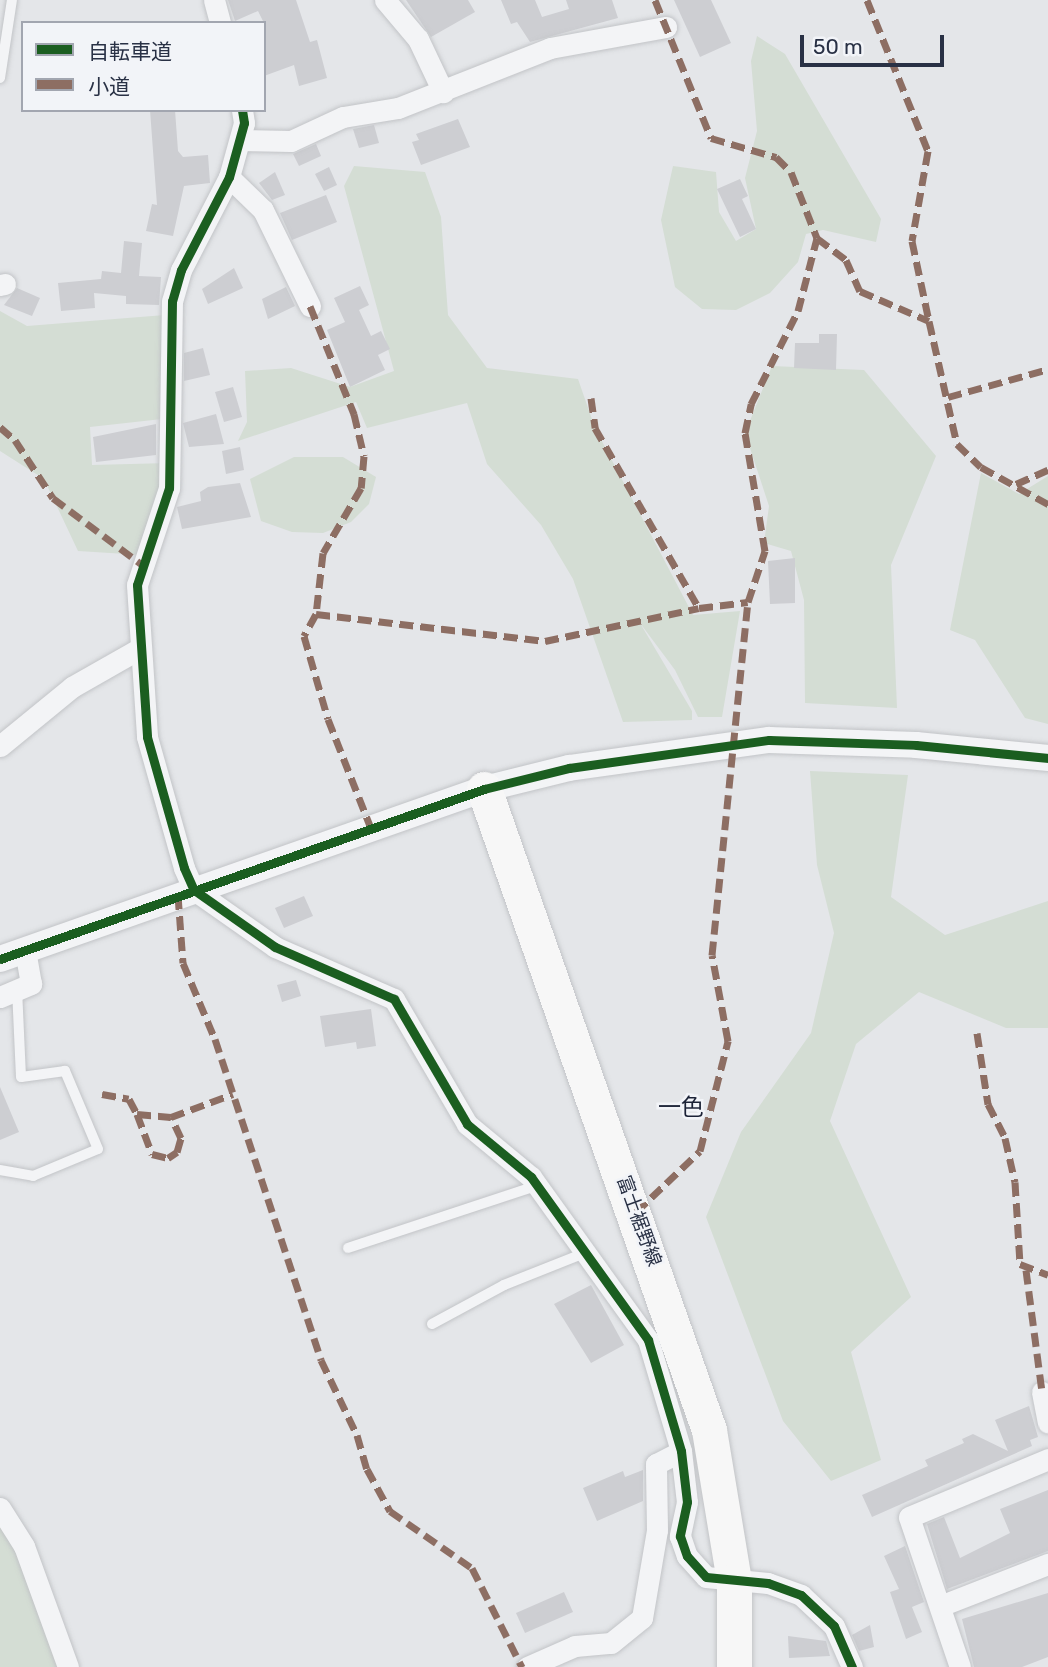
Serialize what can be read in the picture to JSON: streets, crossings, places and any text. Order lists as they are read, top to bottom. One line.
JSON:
{"streets":{"main road":["富士裾野線"]},"districts":["一色"],"legend":["自転車道","小道"],"scale_bar":"50 m"}
